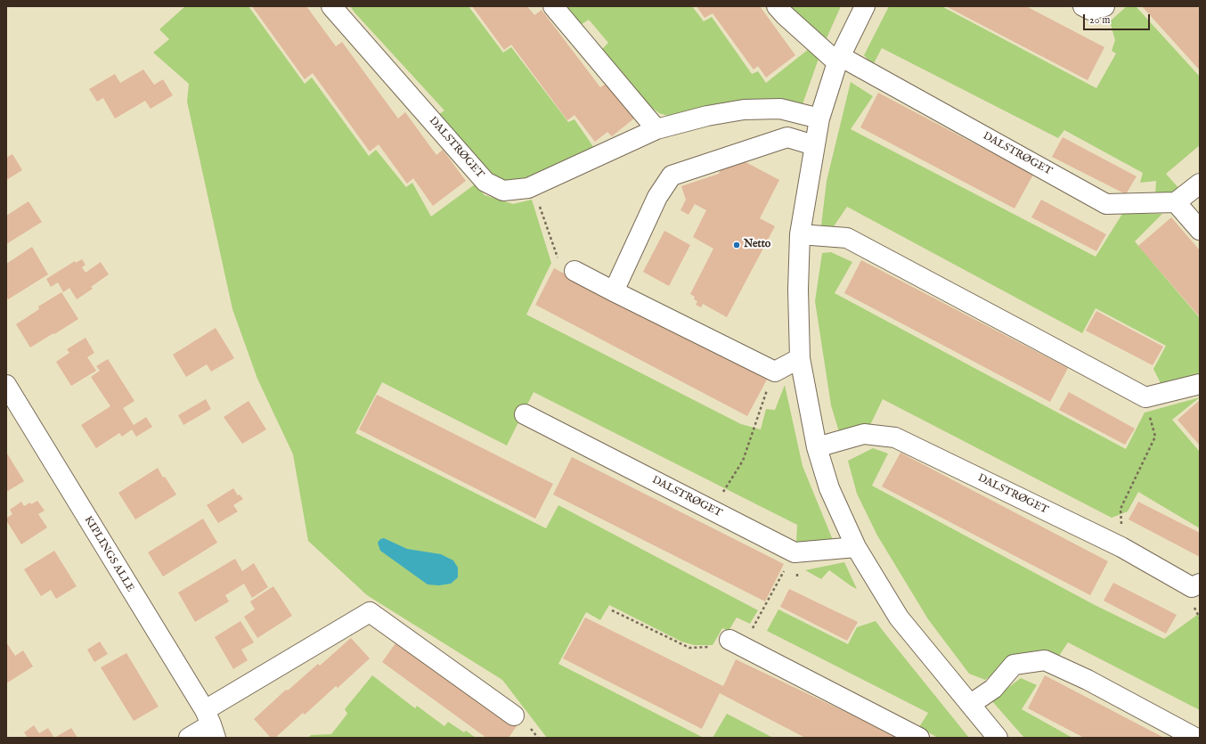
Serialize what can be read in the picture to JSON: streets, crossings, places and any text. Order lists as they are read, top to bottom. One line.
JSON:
{"streets":{"street":["DALSTRØGET","KIPLINGS ALLE"]},"places":["Netto"],"scale_bar":"20 m"}
